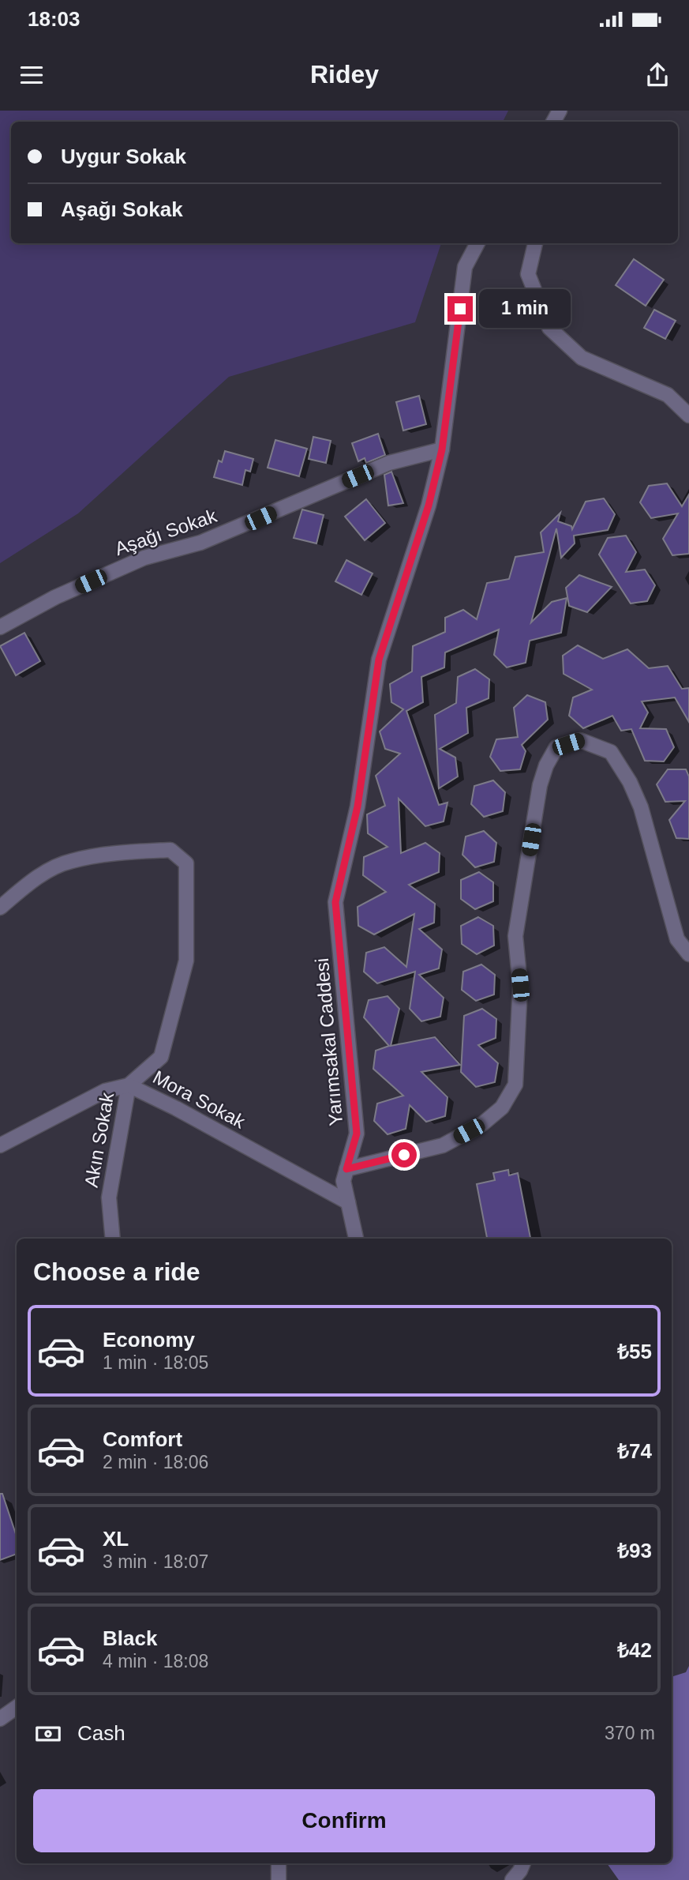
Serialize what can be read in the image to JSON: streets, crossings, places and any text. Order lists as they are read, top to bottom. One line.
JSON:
{"streets":{"street":["Aşağı Sokak","Yarımsakal Caddesi","Mora Sokak","Akın Sokak"]},"crossings":[["Aşağı Sokak","Yarımsakal Caddesi"],["Yarımsakal Caddesi","Mora Sokak"],["Mora Sokak","Akın Sokak"]],"page":{"status":"18:03","header":"Ridey","banner":["Uygur Sokak","Aşağı Sokak"],"bubble":"1 min","heading":"Choose a ride","list":[{"name":"Economy","note":"1 min · 18:05","value":"₺55"},{"name":"Comfort","note":"2 min · 18:06","value":"₺74"},{"name":"XL","note":"3 min · 18:07","value":"₺93"},{"name":"Black","note":"4 min · 18:08","value":"₺42"}],"pay":["Cash","370 m"],"buttons":"Confirm"}}
